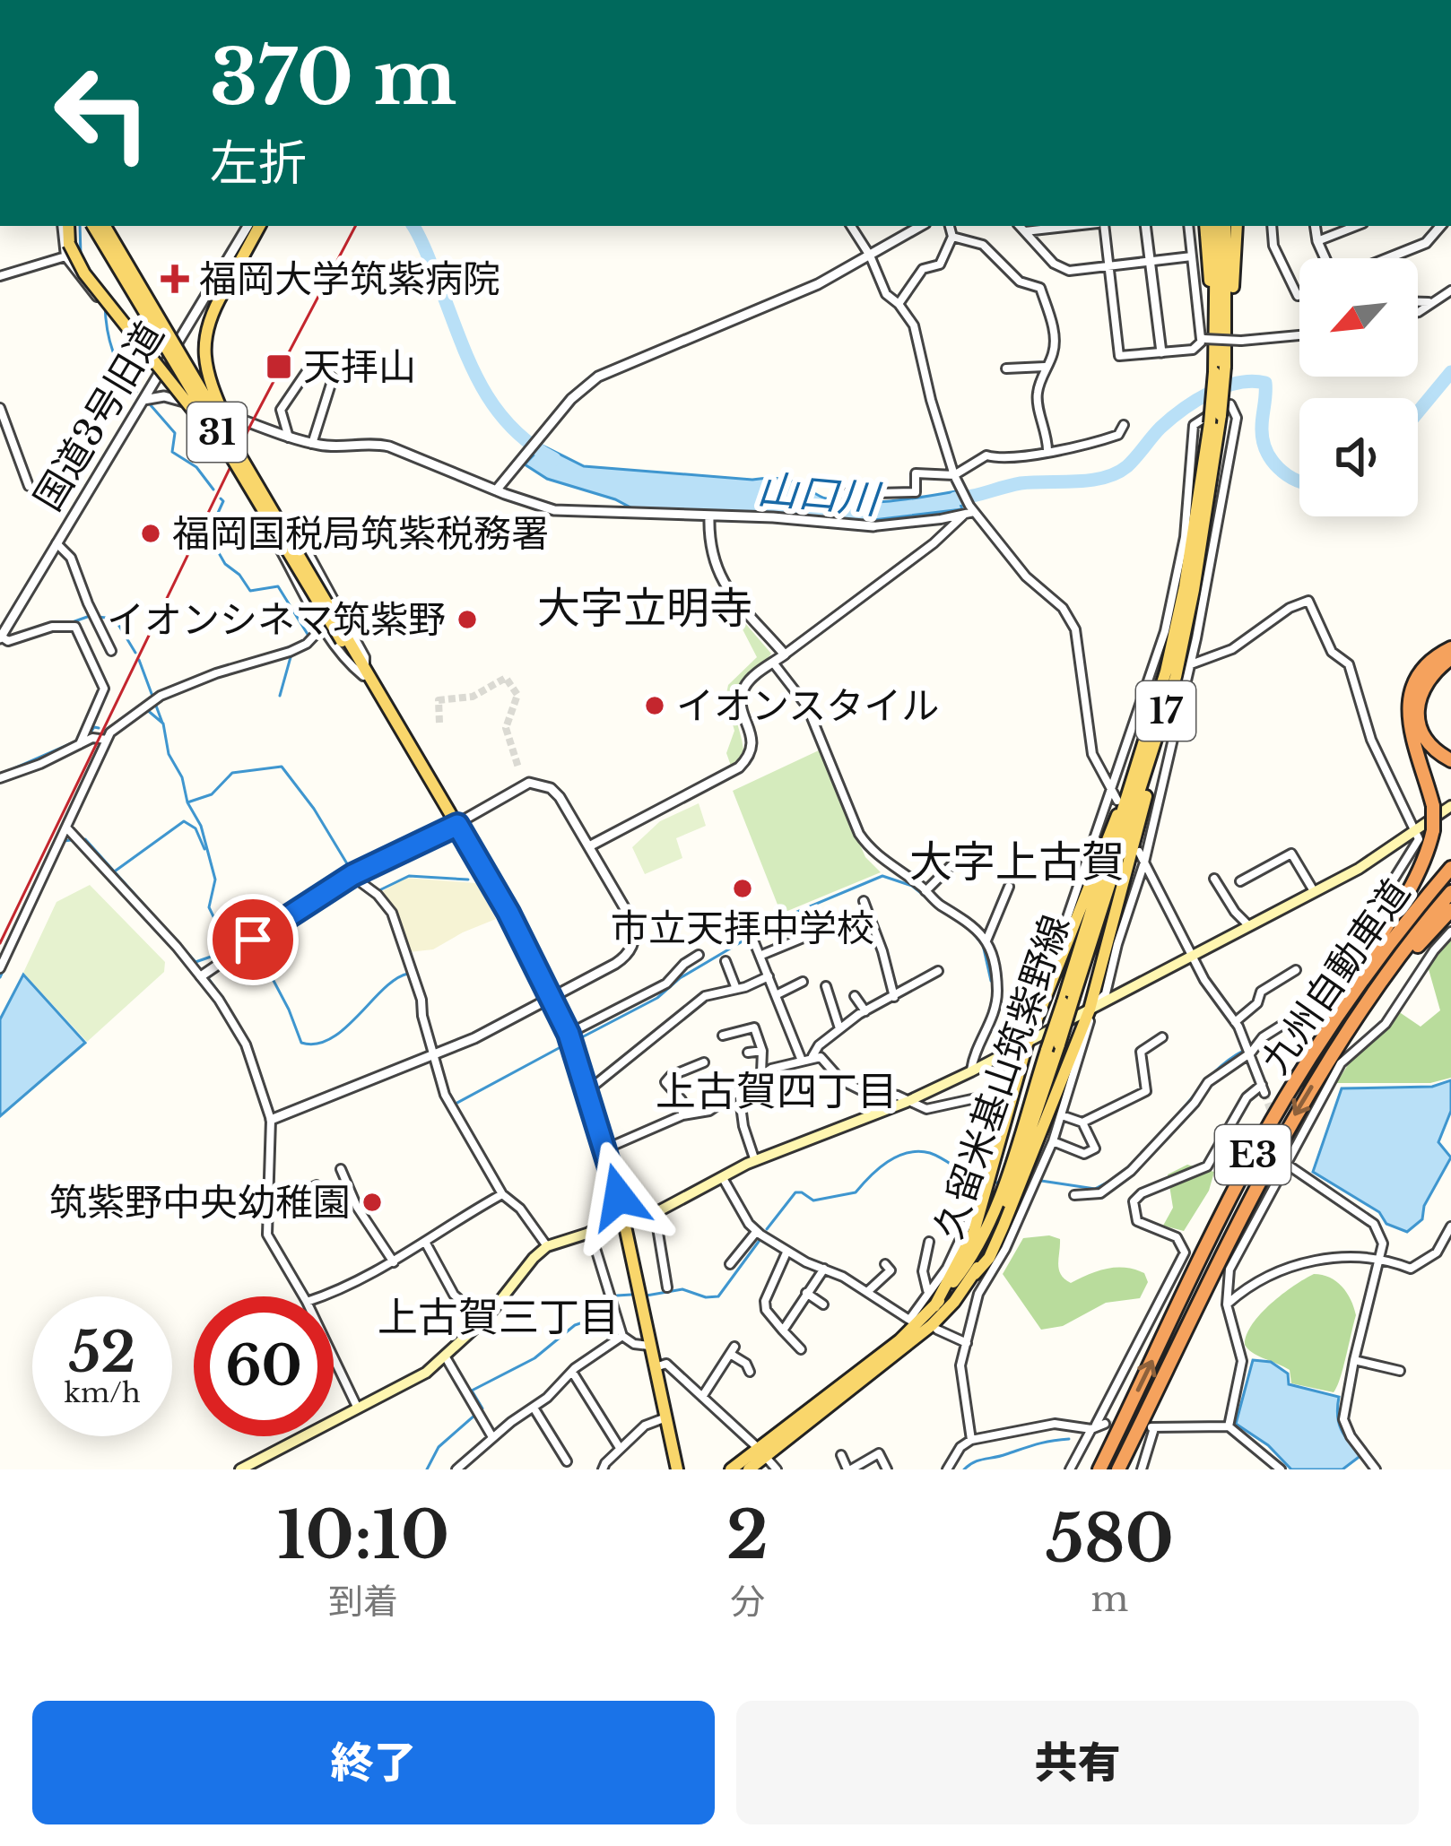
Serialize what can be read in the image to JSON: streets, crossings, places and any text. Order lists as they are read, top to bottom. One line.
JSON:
{"streets":{"highway":["九州自動車道","E3"],"main road":["31","17","久留米基山筑紫野線"],"street":["国道3号旧道"]},"districts":["大字立明寺","大字上古賀","上古賀四丁目","上古賀三丁目"],"water":["山口川"],"places":{"health":["福岡大学筑紫病院"],"transit":["天拝山"],"other":["福岡国税局筑紫税務署","イオンシネマ筑紫野","イオンスタイル","市立天拝中学校","筑紫野中央幼稚園"]},"north":"bottom left","page":{"turn":["370 m","左折"],"speed":"52 km/h","limit":"60","eta":["10:10","到着","2","分","580","m"],"buttons":["終了","共有"]}}
